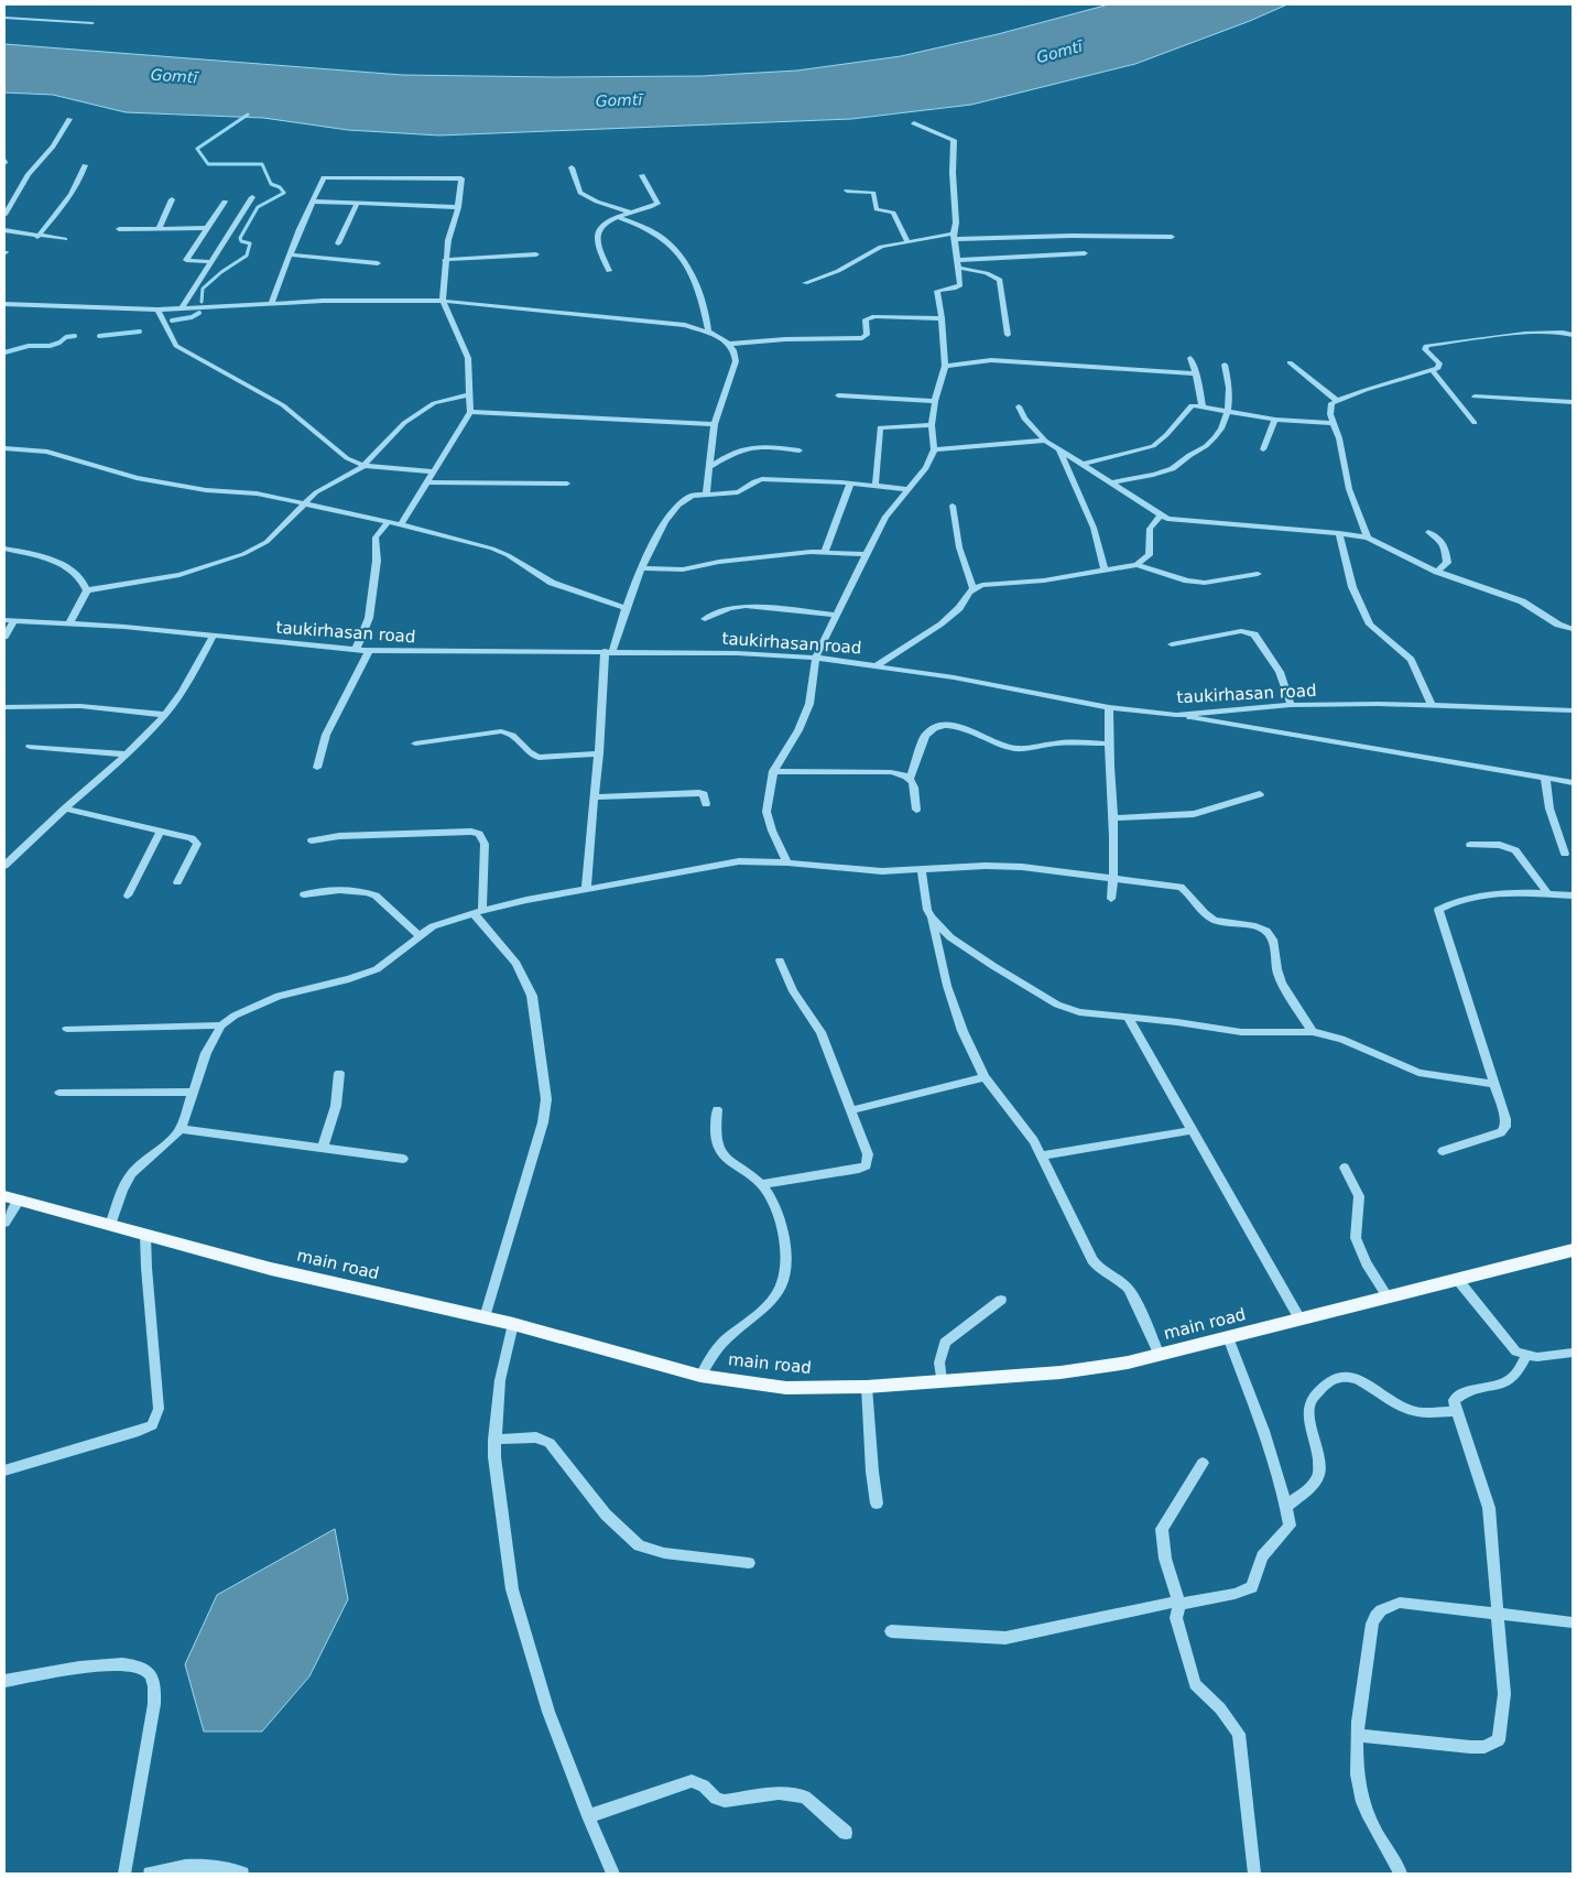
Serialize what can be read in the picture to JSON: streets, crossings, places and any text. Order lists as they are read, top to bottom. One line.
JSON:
{"streets":{"main road":["main road"],"street":["taukirhasan road"]},"water":["Gomtī"]}
